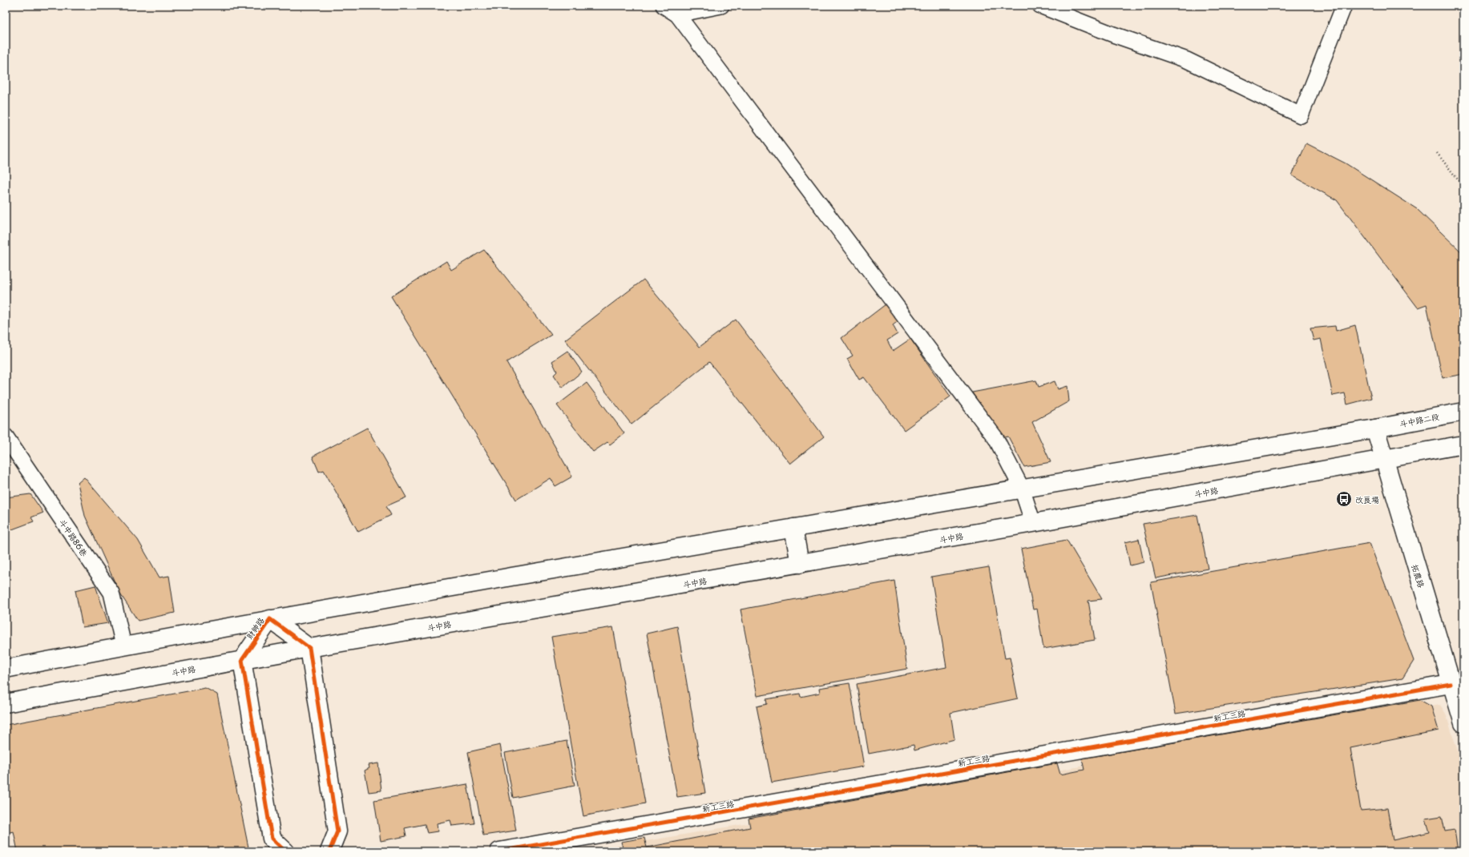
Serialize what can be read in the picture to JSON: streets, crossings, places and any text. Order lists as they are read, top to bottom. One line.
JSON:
{"streets":{"main road":["斗中路二段","斗中路","拓農路","財神路","新工三路"],"lane":["斗中路86巷"]},"crossings":[["斗中路二段","拓農路"],["斗中路","拓農路"],["斗中路","財神路"],["拓農路","新工三路"]],"places":{"bus stop":["改良場"]}}
